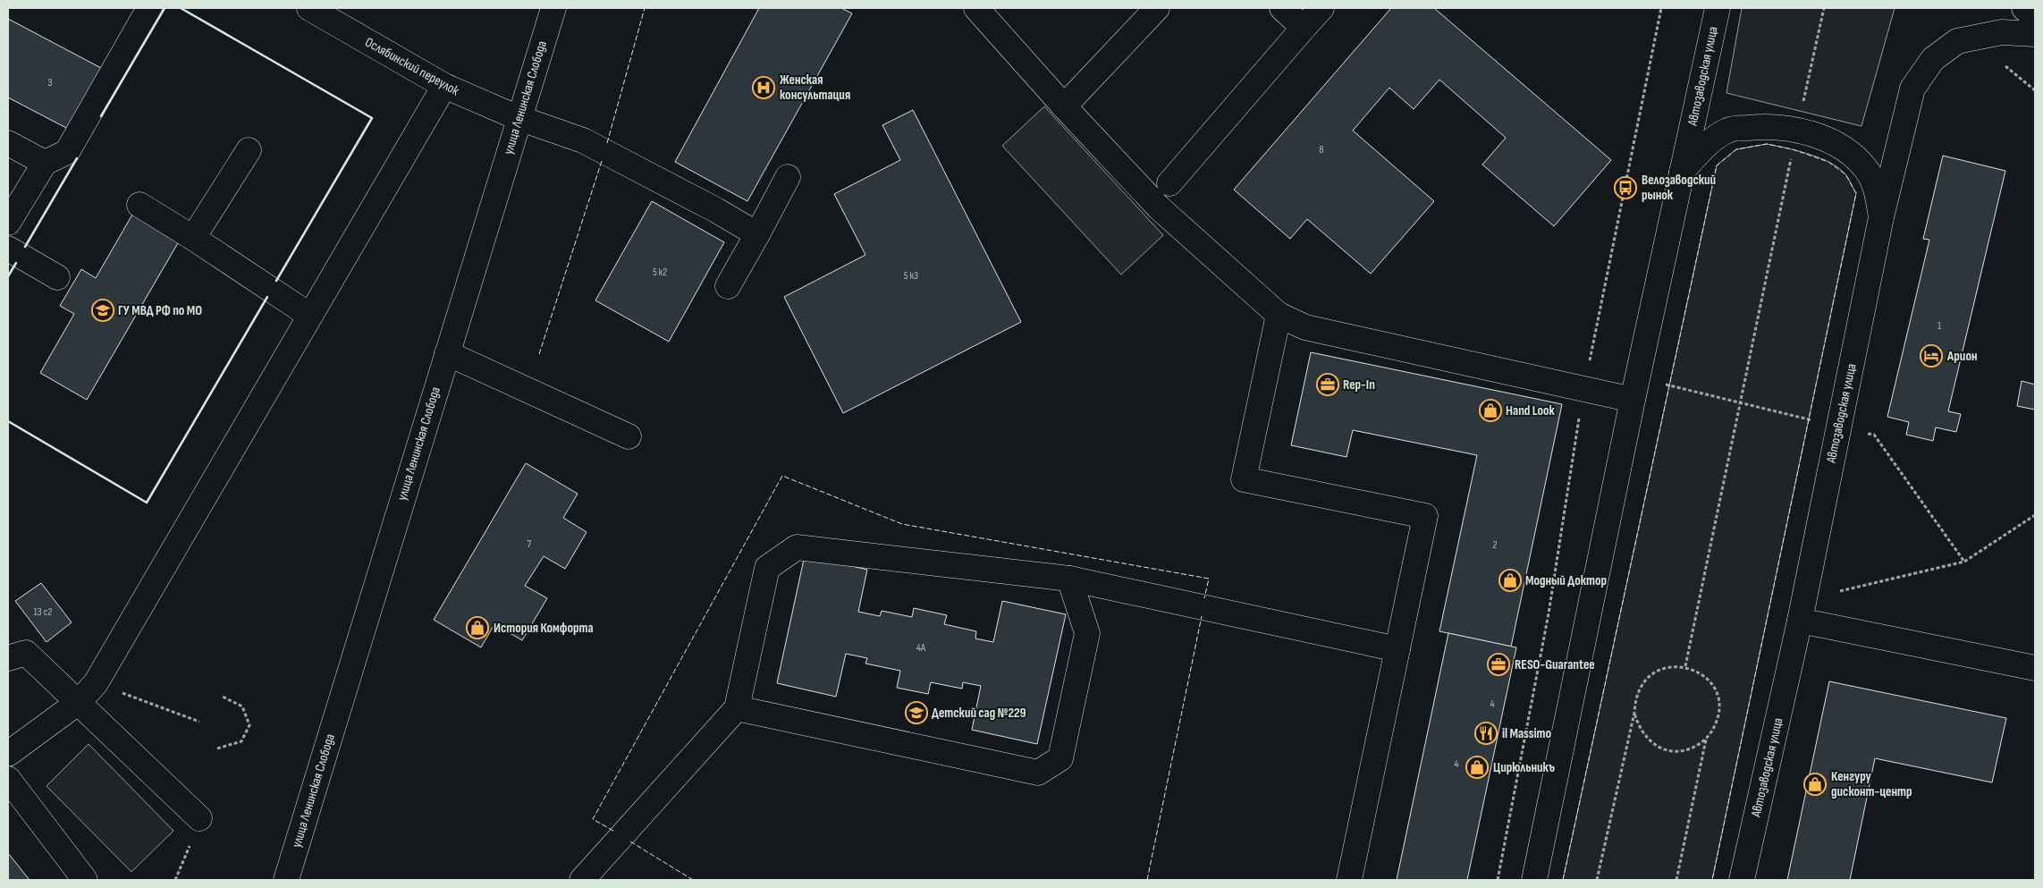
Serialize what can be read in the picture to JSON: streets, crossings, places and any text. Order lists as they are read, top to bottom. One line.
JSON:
{"streets":{"main road":["Ослябинский переулок","Автозаводская улица","улица Ленинская Слобода"]},"crossings":[["Ослябинский переулок","улица Ленинская Слобода"]],"places":{"hospital":["Женская консультация"],"bus stop":["Велозаводский рынок"],"school or university":["ГУ МВД РФ по МО","Детский сад №229"],"hotel":["Арион"],"office":["Rep-In","RESO-Guarantee"],"shop":["Hand Look","Модный Доктор","История Комфорта","Цирюльникъ","Кенгуру дисконт-центр"],"restaurant":["il Massimo"]},"house_numbers":["3","8","5 к2","5 к3","1","7","2","13 с2","4А","4","4"]}
